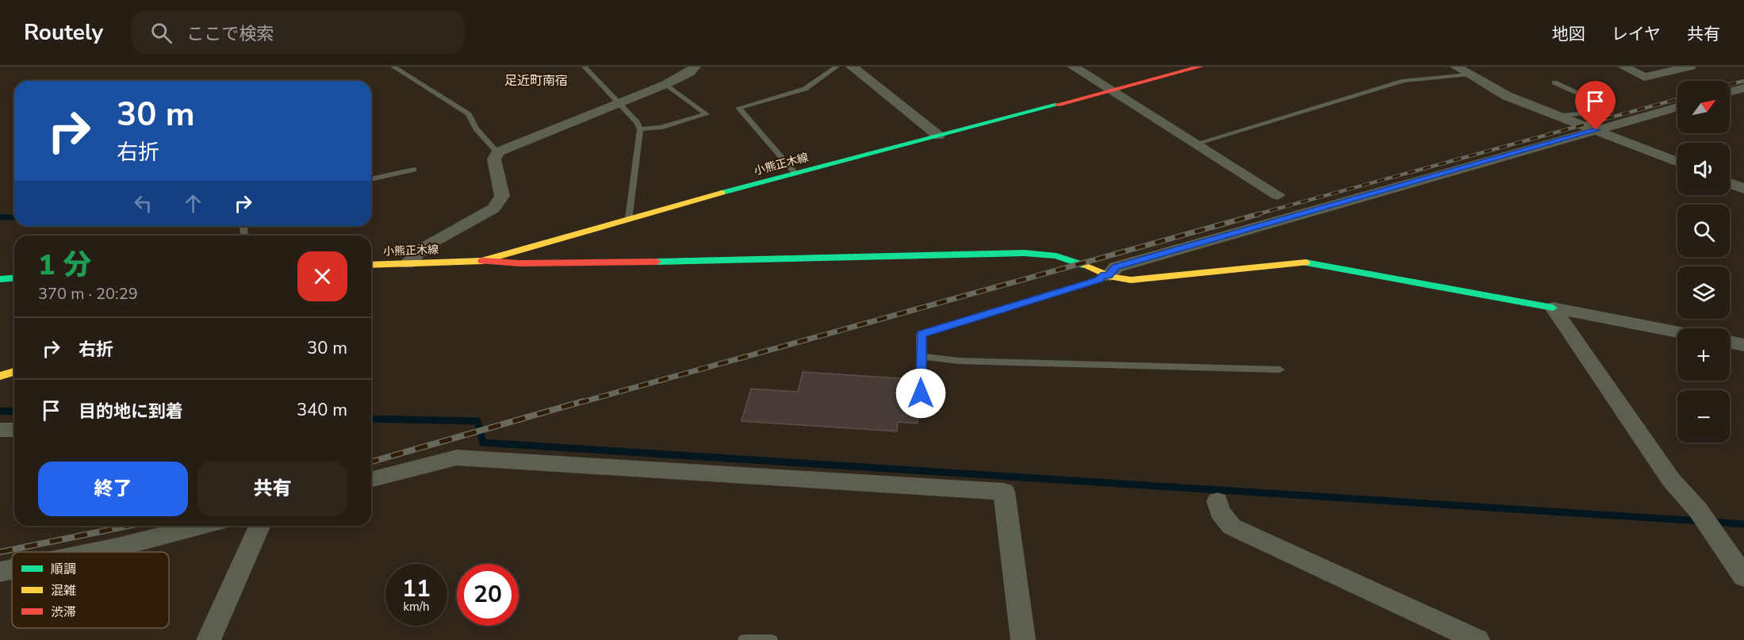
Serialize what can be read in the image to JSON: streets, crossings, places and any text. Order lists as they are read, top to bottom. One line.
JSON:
{"streets":{"main road":["小熊正木線"]},"districts":["足近町南宿"],"legend":["順調","混雑","渋滞"],"north":"top right","page":{"header":"Routely","search":"ここで検索","nav":["地図","レイヤ","共有"],"map_buttons":["+","−"],"turn":["30 m","右折"],"heading":["1 分","370 m · 20:29"],"list":[{"name":"右折","value":"30 m"},{"name":"目的地に到着","value":"340 m"}],"buttons":["終了","共有"],"speed":"11 km/h","limit":"20"}}
